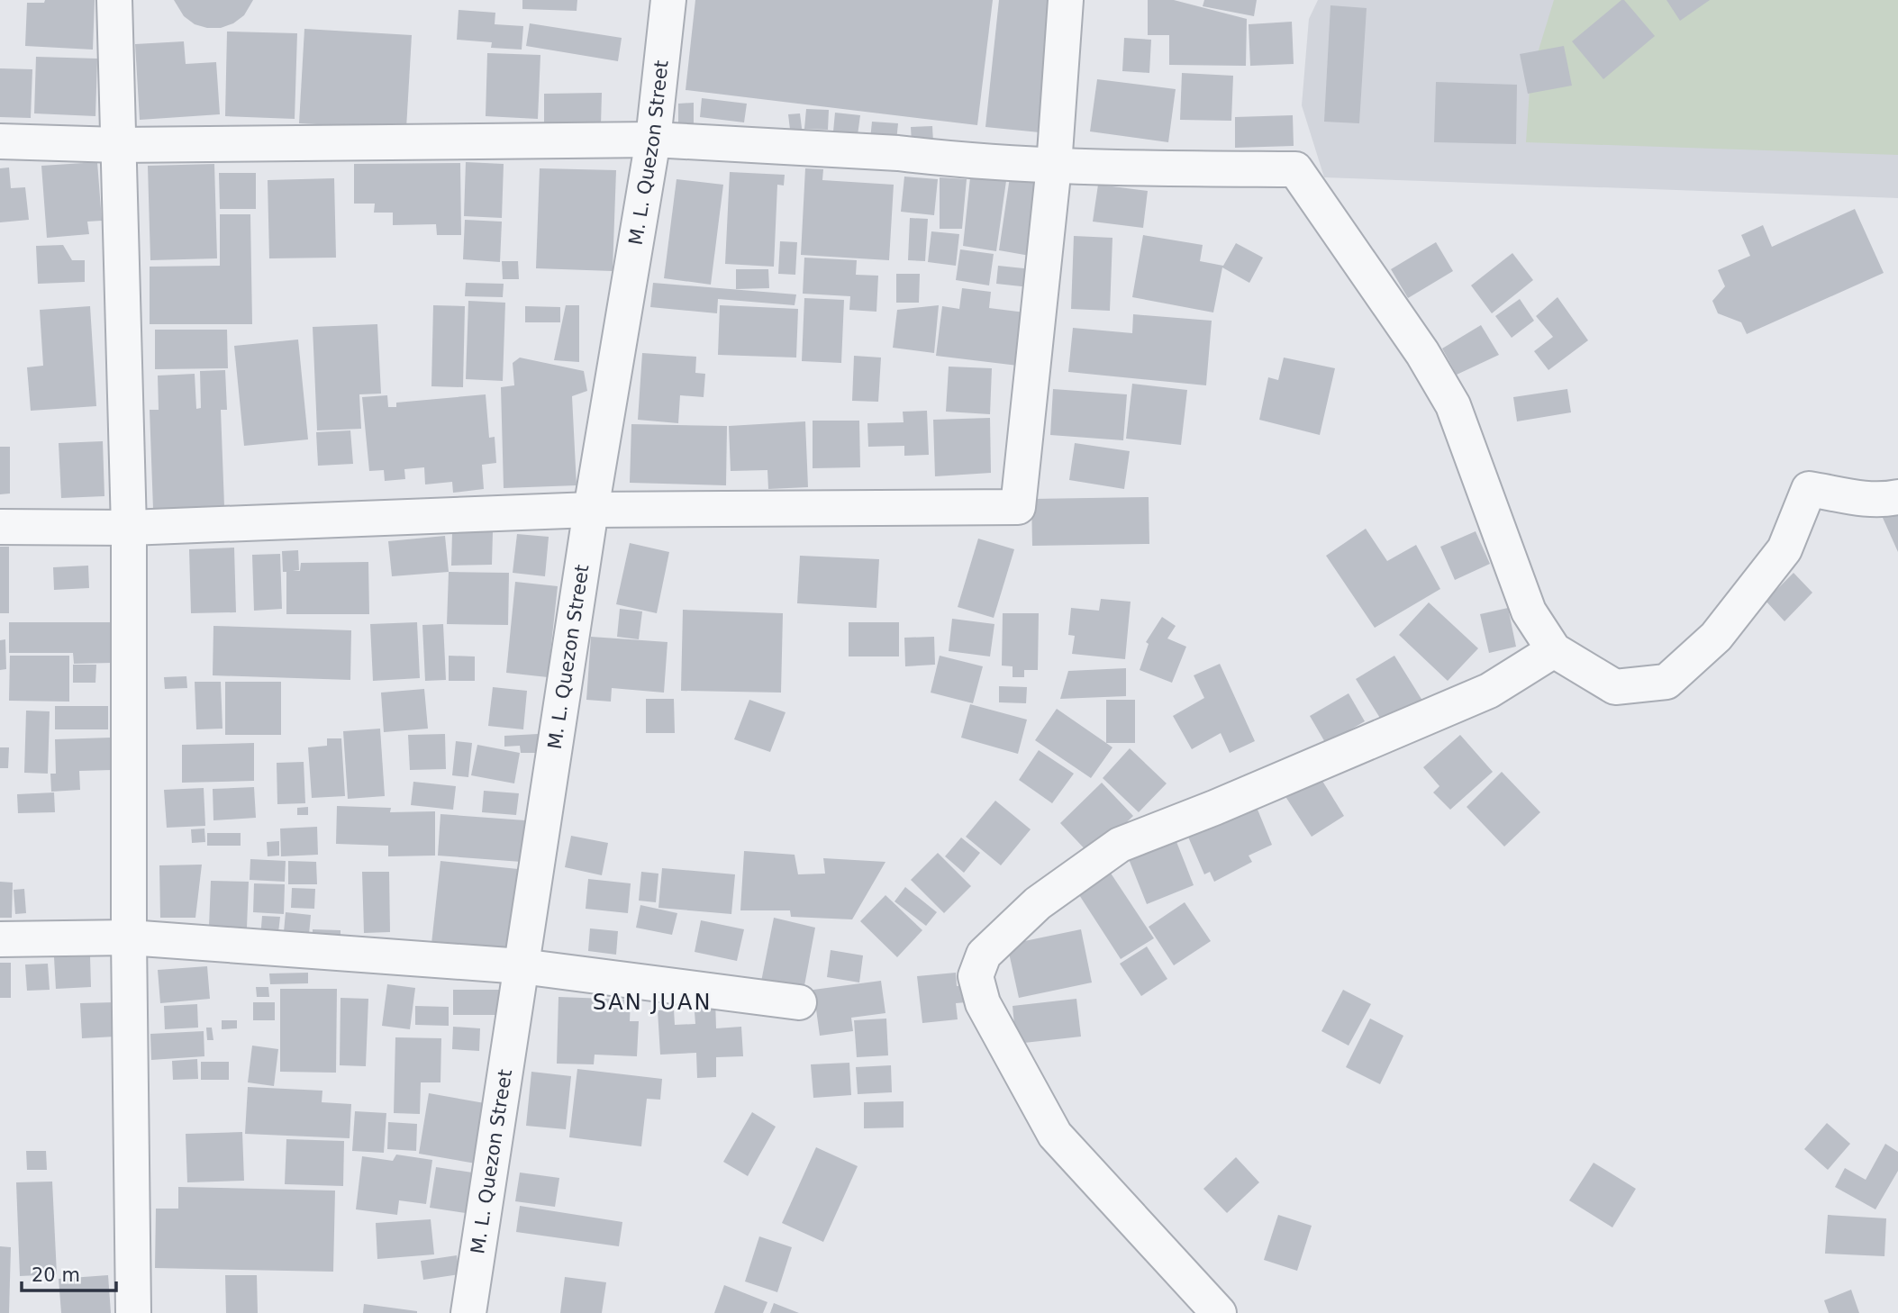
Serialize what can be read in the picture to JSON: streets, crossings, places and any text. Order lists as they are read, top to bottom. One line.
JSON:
{"streets":{"street":["M. L. Quezon Street"]},"districts":["SAN JUAN"],"scale_bar":"20 m"}
